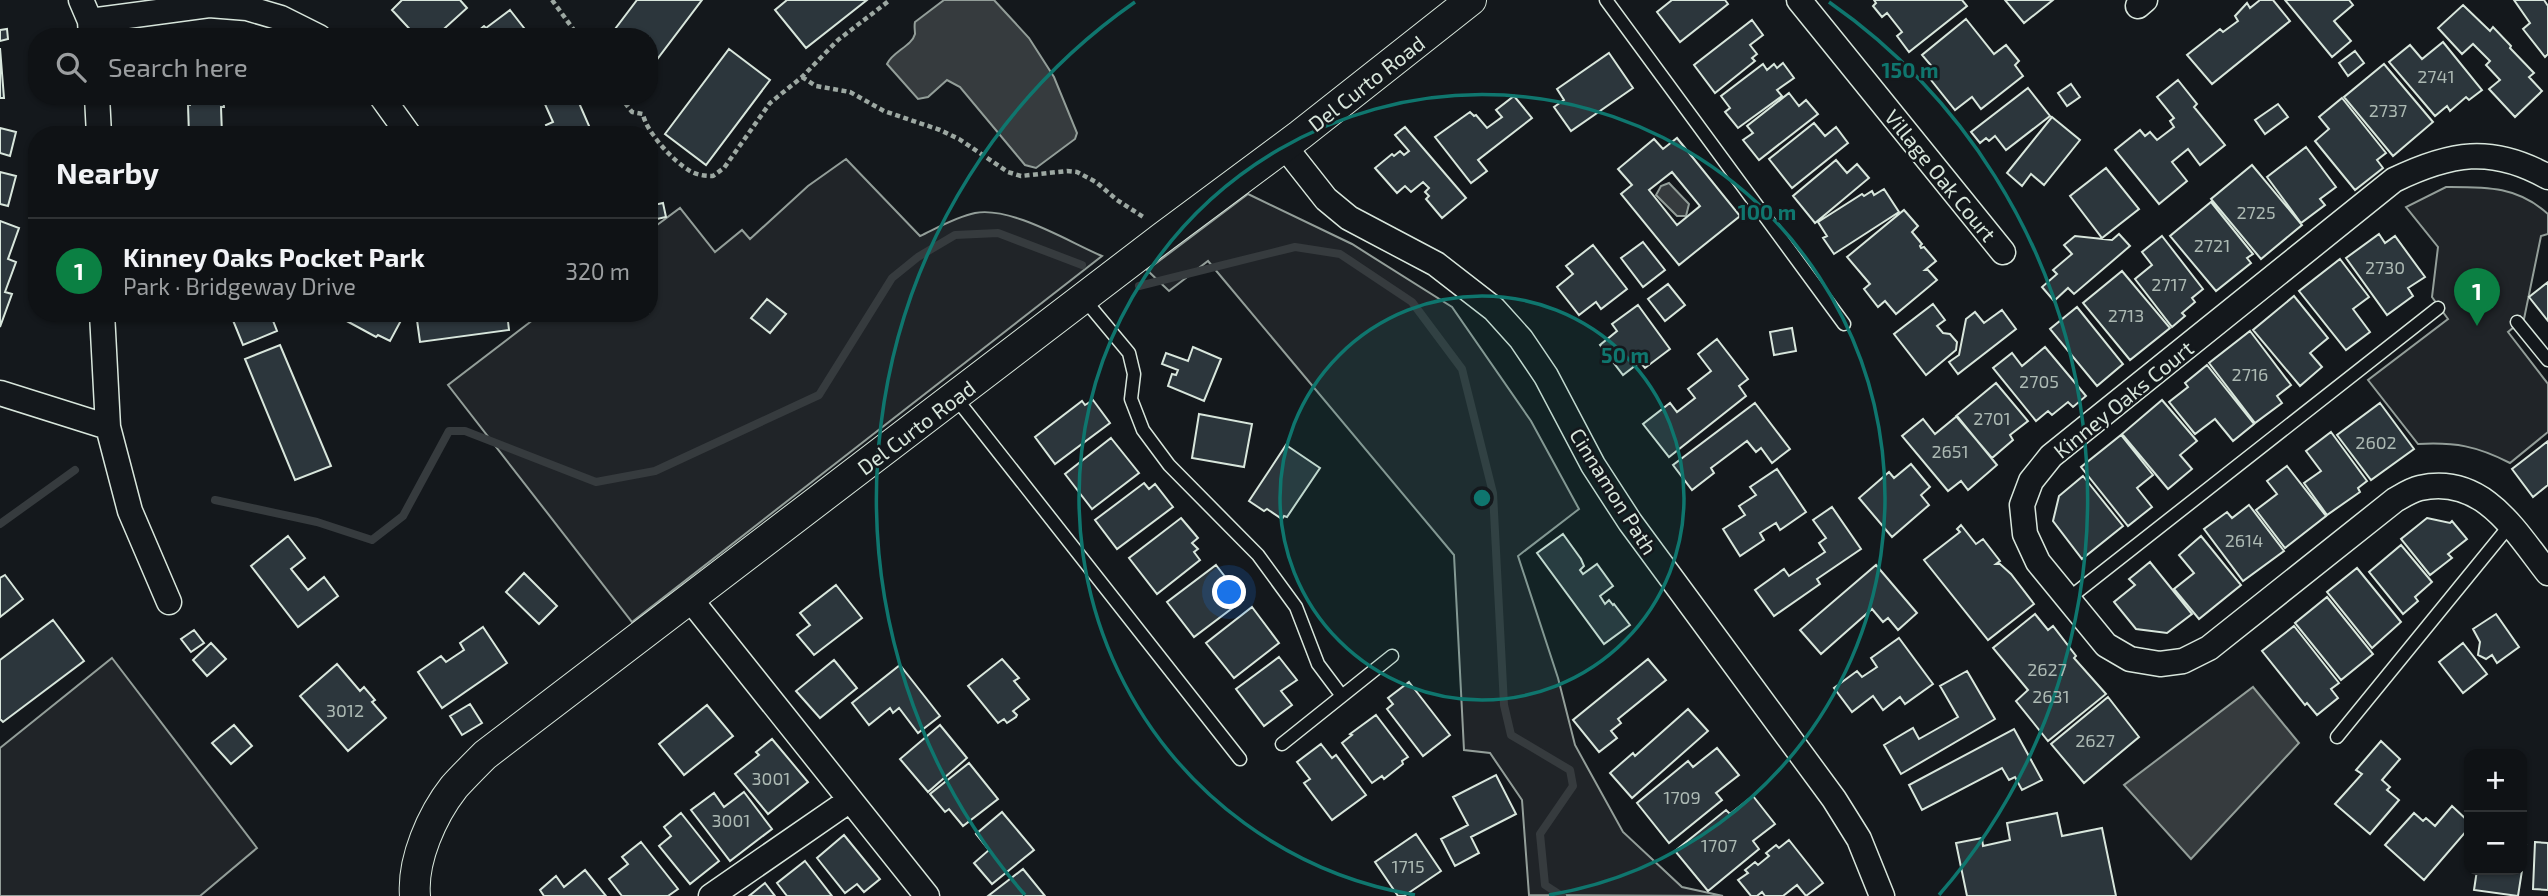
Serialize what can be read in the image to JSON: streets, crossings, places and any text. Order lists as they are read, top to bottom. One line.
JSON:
{"streets":{"street":["Del Curto Road","Village Oak Court","Kinney Oaks Court","Cinnamon Path"]},"crossings":[["Del Curto Road","Cinnamon Path"]],"house_numbers":["2741","2737","2725","2721","2730","2717","2713","2716","2705","2701","2602","2651","2614","2627","2631","3012","2627","3001","1709","3001","1707","1715"],"page":{"search":"Search here","heading":"Nearby","list":[{"mark":"1","name":"Kinney Oaks Pocket Park","note":"Park · Bridgeway Drive","value":"320 m"}],"pins":"1","map_buttons":["+","−"]},"rings":["150 m","100 m","50 m"]}
